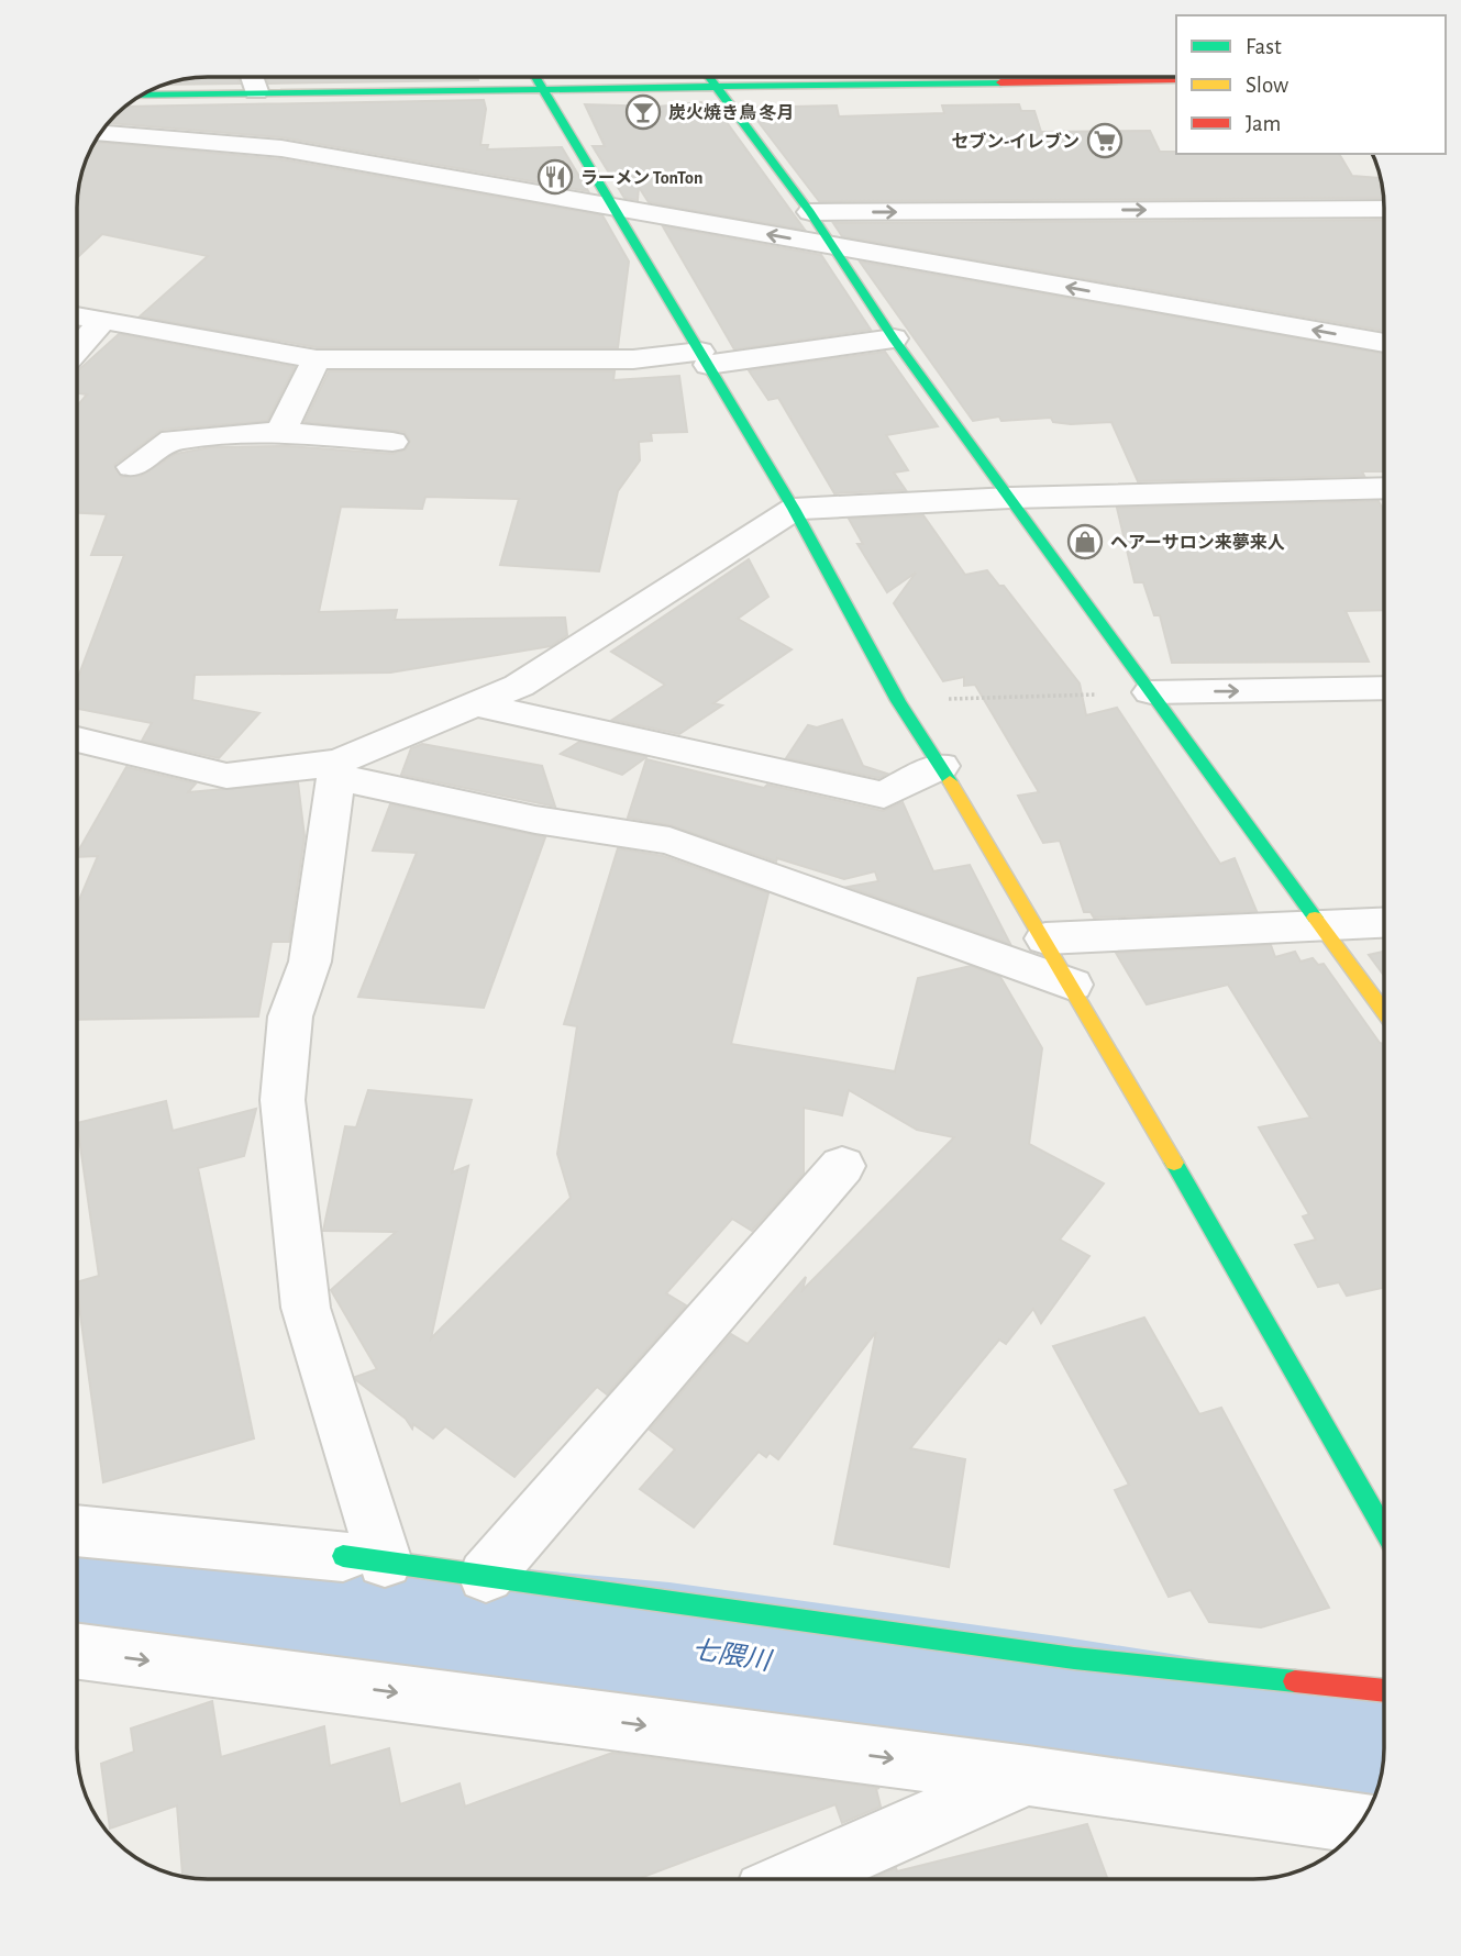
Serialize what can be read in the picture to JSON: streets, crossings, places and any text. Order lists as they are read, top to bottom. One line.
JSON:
{"water":["七隈川"],"places":{"bar":["炭火焼き鳥 冬月"],"supermarket":["セブン-イレブン"],"restaurant":["ラーメン TonTon"],"shop":["ヘアーサロン来夢来人"]},"legend":["Fast","Slow","Jam"]}
